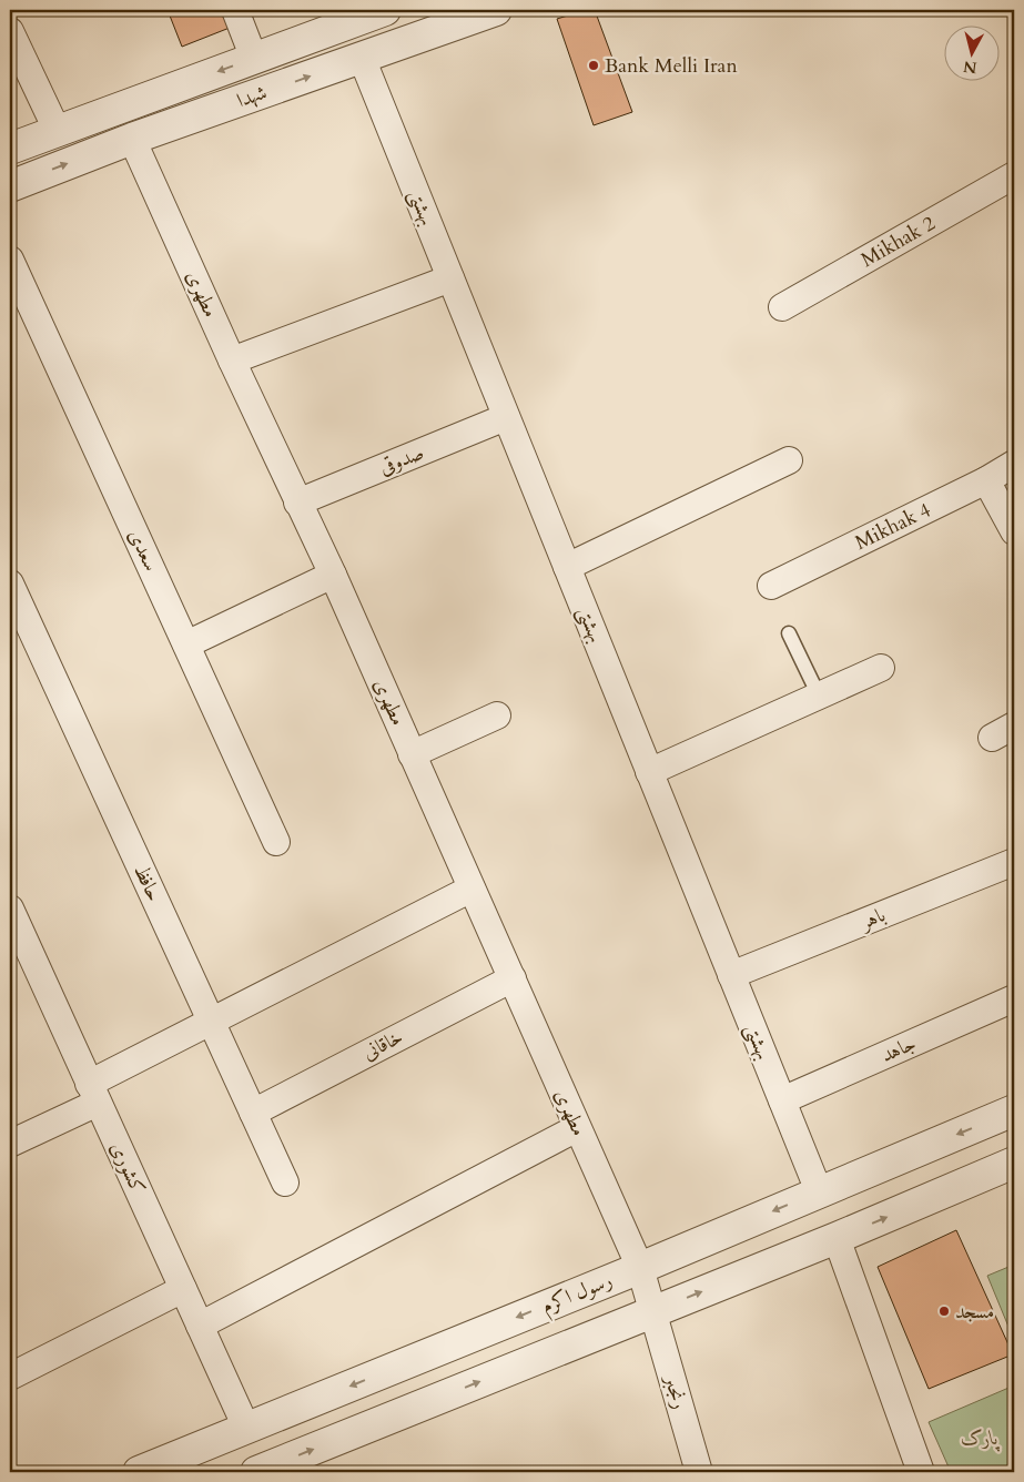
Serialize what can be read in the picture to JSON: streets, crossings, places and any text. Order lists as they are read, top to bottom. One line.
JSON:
{"streets":{"street":["شهدا","بهشتی","Mikhak 2","مطهری","صدوقی","Mikhak 4","سعدی","حافظ","باهر","خاقانی","جاهد","کشوری","رسول اکرم","رنجبر"]},"crossings":[["شهدا","بهشتی"],["شهدا","مطهری"],["بهشتی","صدوقی"],["بهشتی","باهر"],["بهشتی","جاهد"],["بهشتی","رسول اکرم"],["مطهری","صدوقی"],["مطهری","خاقانی"],["مطهری","رسول اکرم"],["مطهری","رنجبر"],["حافظ","خاقانی"],["کشوری","رسول اکرم"]],"parks":["پارک"],"places":["Bank Melli Iran","مسجد"],"north":"bottom"}
